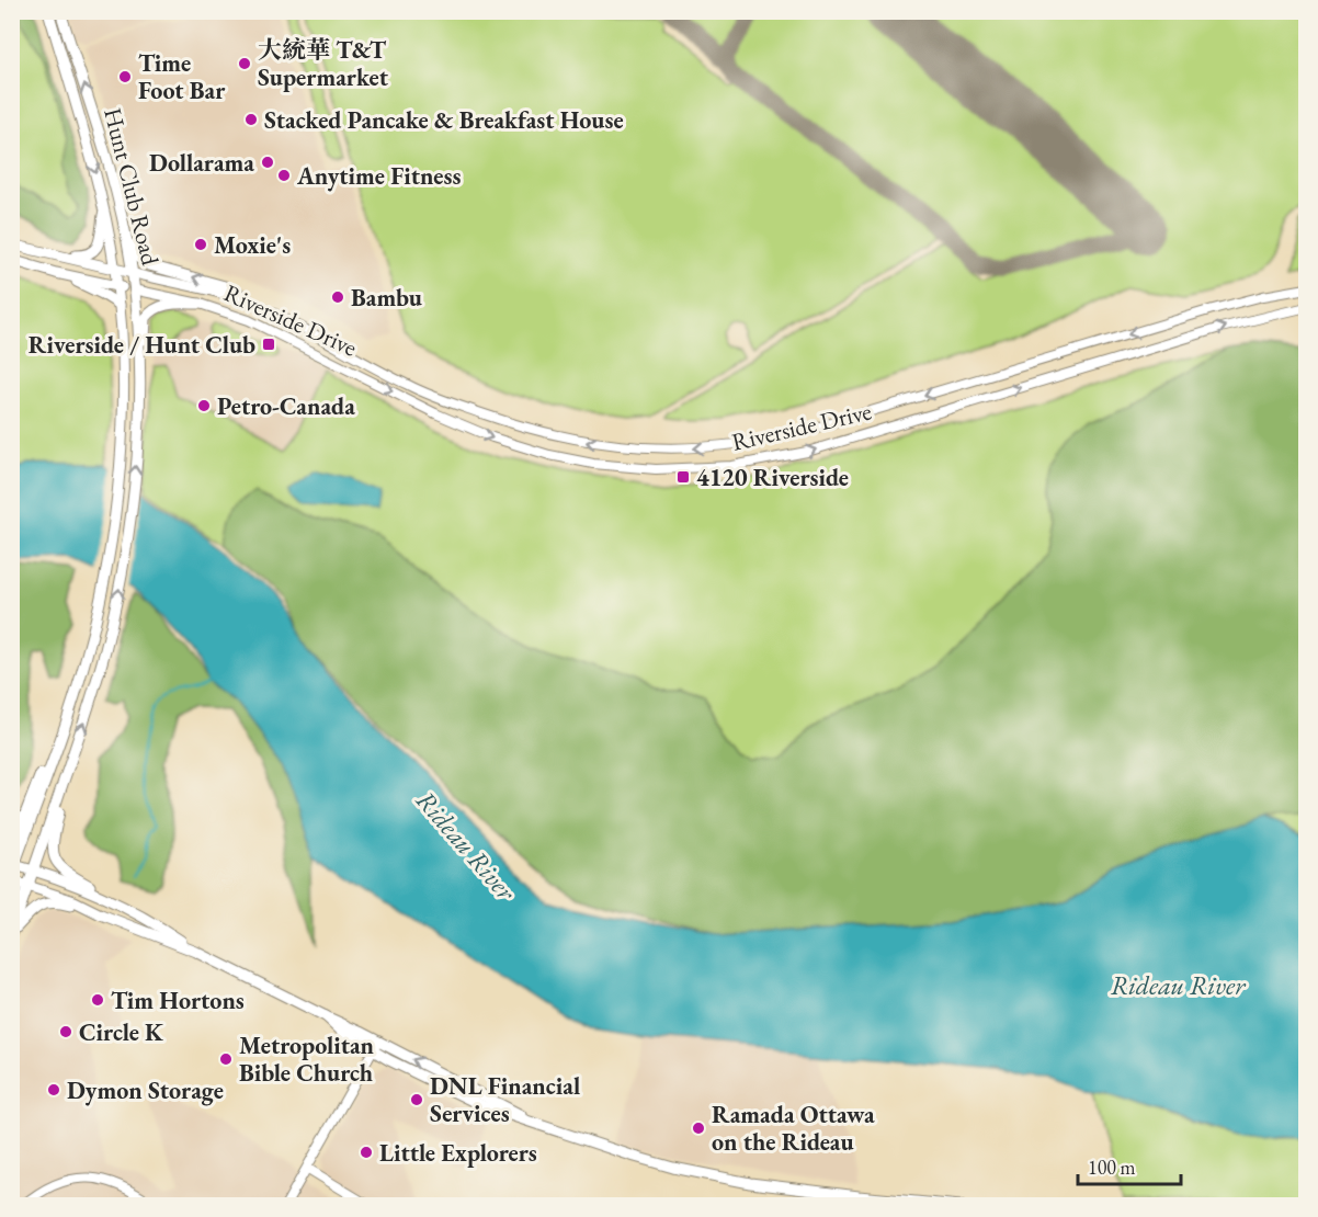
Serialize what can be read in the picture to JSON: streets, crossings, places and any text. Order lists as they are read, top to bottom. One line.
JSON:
{"streets":{"main road":["Hunt Club Road","Riverside Drive"]},"crossings":[["Hunt Club Road","Riverside Drive"]],"water":["Rideau River"],"places":{"other":["大統華 T&T Supermarket","Time Foot Bar","Stacked Pancake & Breakfast House","Dollarama","Anytime Fitness","Moxie's","Bambu","Petro-Canada","Tim Hortons","Circle K","Metropolitan Bible Church","Dymon Storage","DNL Financial Services","Ramada Ottawa on the Rideau","Little Explorers"],"transit":["Riverside / Hunt Club","4120 Riverside"]},"scale_bar":"100 m"}
